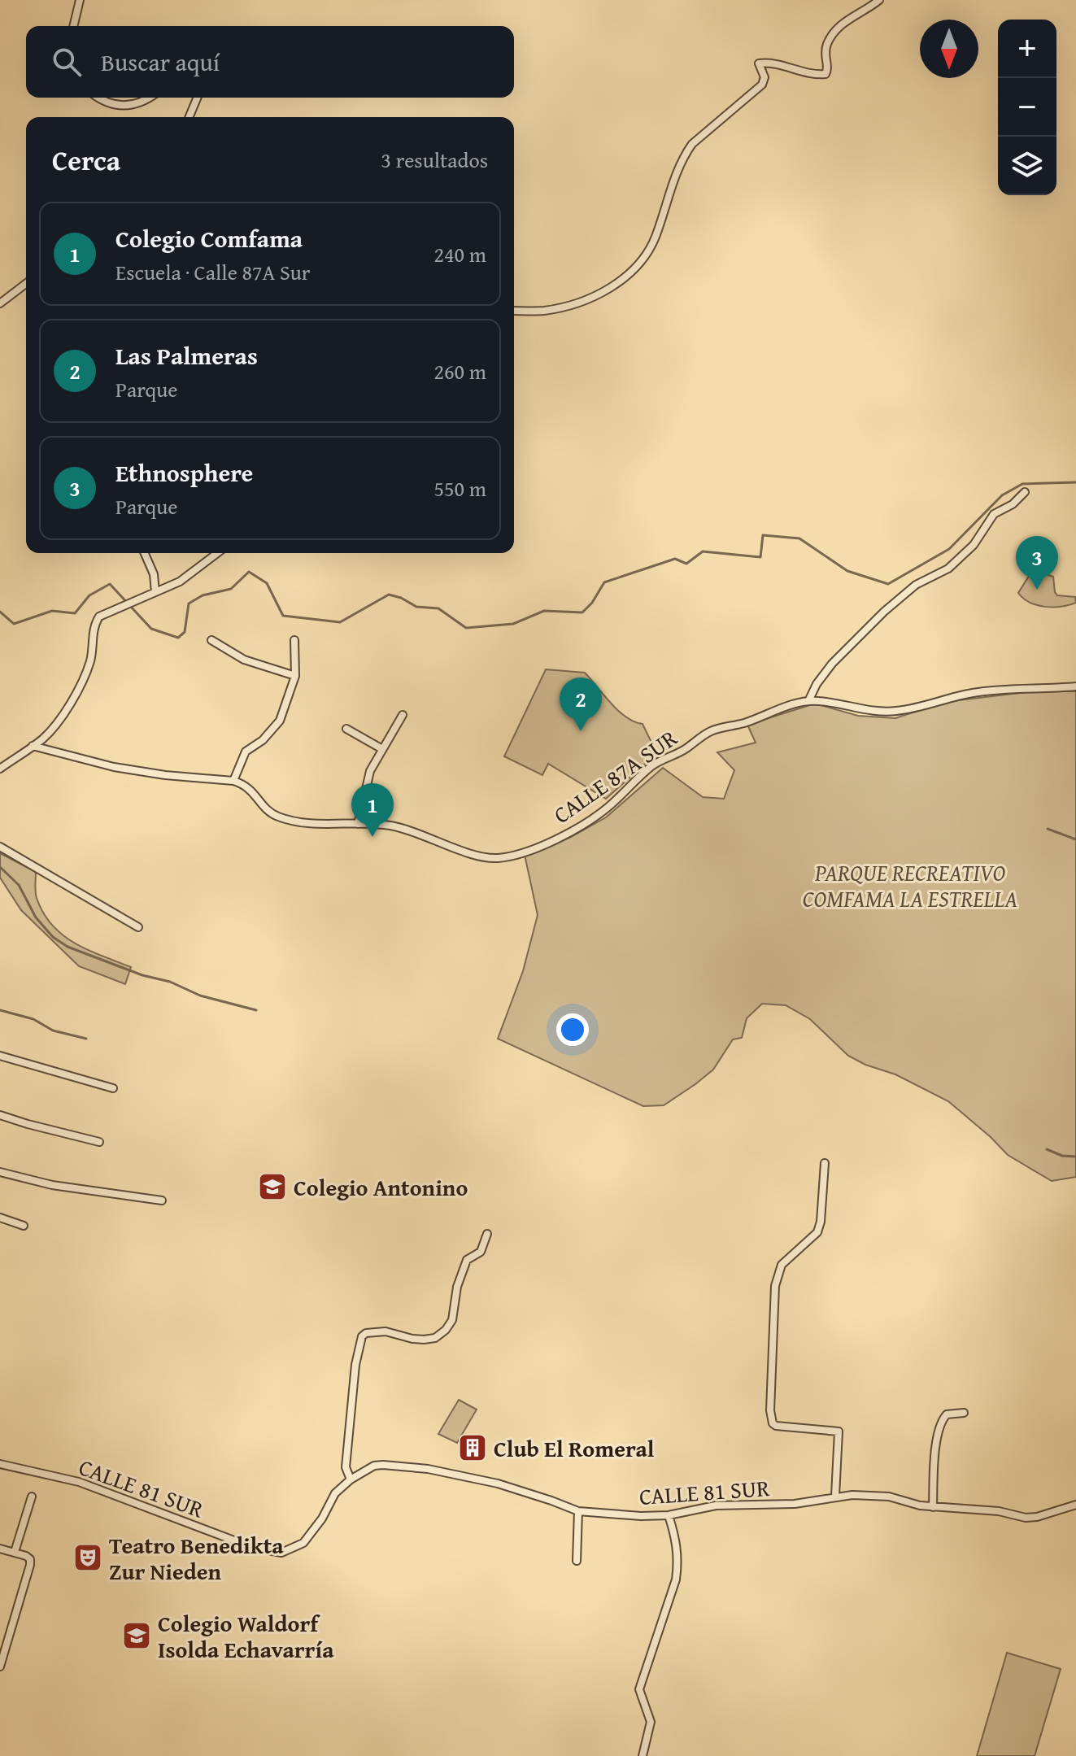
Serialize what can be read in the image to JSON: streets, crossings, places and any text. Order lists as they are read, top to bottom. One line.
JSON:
{"streets":{"street":["CALLE 87A SUR","CALLE 81 SUR"]},"parks":["PARQUE RECREATIVO COMFAMA LA ESTRELLA"],"places":{"school or university":["Colegio Antonino","Colegio Waldorf Isolda Echavarría"],"building":["Club El Romeral"],"theatre":["Teatro Benedikta Zur Nieden"]},"north":"bottom","page":{"map_buttons":["+","−"],"search":"Buscar aquí","heading":["Cerca","3 resultados"],"list":[{"mark":"1","name":"Colegio Comfama","note":"Escuela · Calle 87A Sur","value":"240 m"},{"mark":"2","name":"Las Palmeras","note":"Parque","value":"260 m"},{"mark":"3","name":"Ethnosphere","note":"Parque","value":"550 m"}],"pins":["3","2","1"]}}
